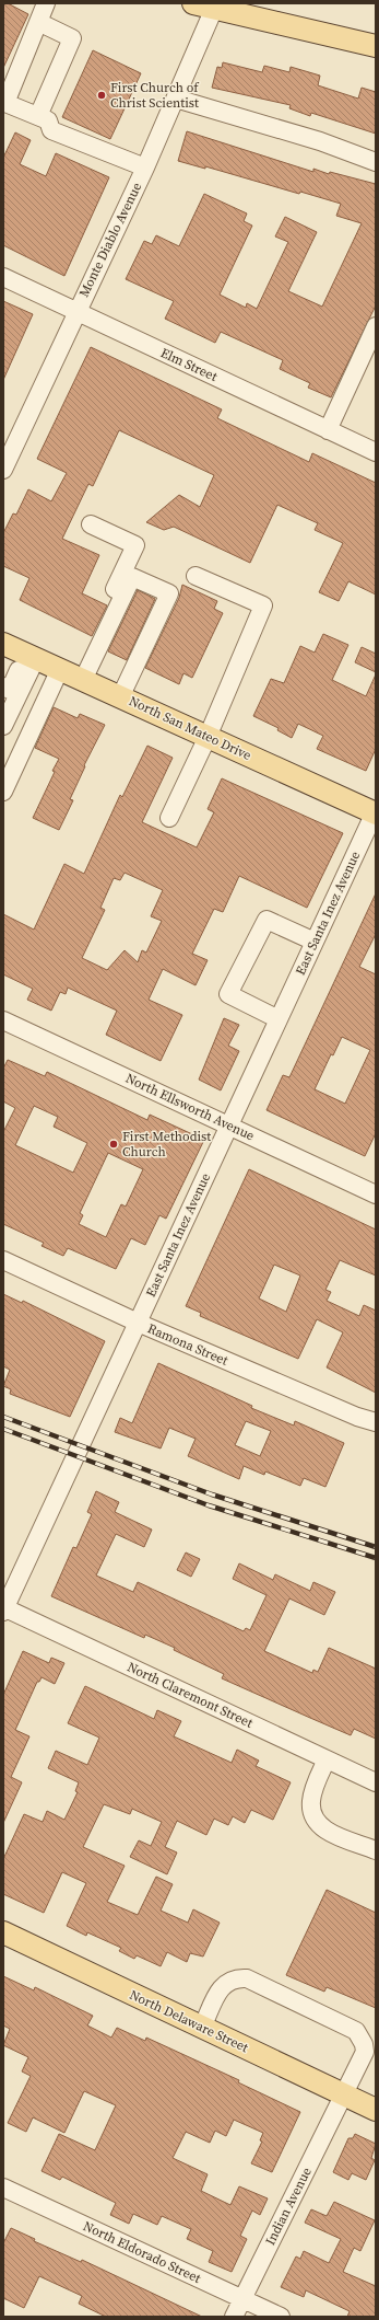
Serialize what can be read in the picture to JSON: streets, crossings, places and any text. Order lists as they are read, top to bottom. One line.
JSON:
{"streets":{"main road":["North San Mateo Drive","North Delaware Street"],"street":["Monte Diablo Avenue","Elm Street","East Santa Inez Avenue","North Ellsworth Avenue","Ramona Street","North Claremont Street","Indian Avenue","North Eldorado Street"]},"crossings":[["Monte Diablo Avenue","Elm Street"],["North San Mateo Drive","East Santa Inez Avenue"],["East Santa Inez Avenue","North Ellsworth Avenue"],["East Santa Inez Avenue","Ramona Street"],["East Santa Inez Avenue","North Claremont Street"],["North Delaware Street","Indian Avenue"],["Indian Avenue","North Eldorado Street"]],"places":["First Church of Christ Scientist","First Methodist Church"]}
